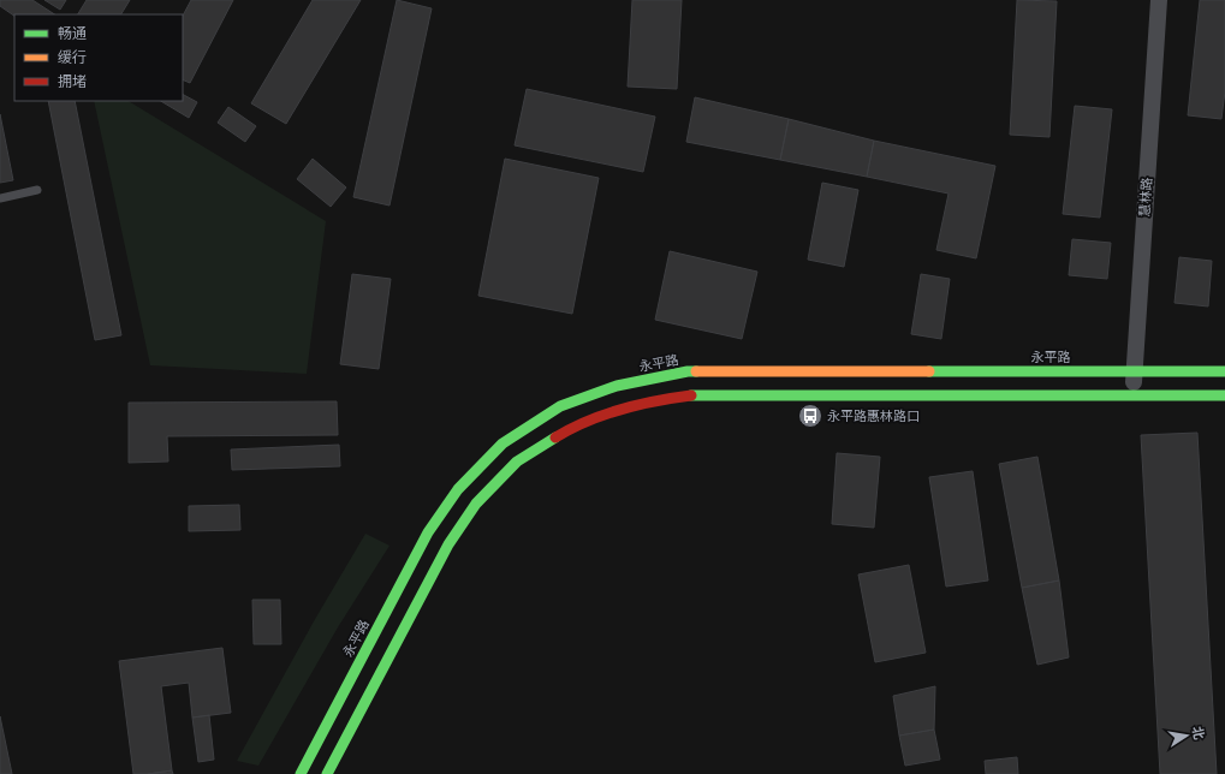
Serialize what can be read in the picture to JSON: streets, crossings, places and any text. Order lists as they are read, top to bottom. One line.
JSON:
{"streets":{"main road":["永平路"],"street":["慧林路"]},"crossings":[["慧林路","永平路"]],"places":{"bus stop":["永平路惠林路口"]},"legend":["畅通","缓行","拥堵"],"north":"right"}
